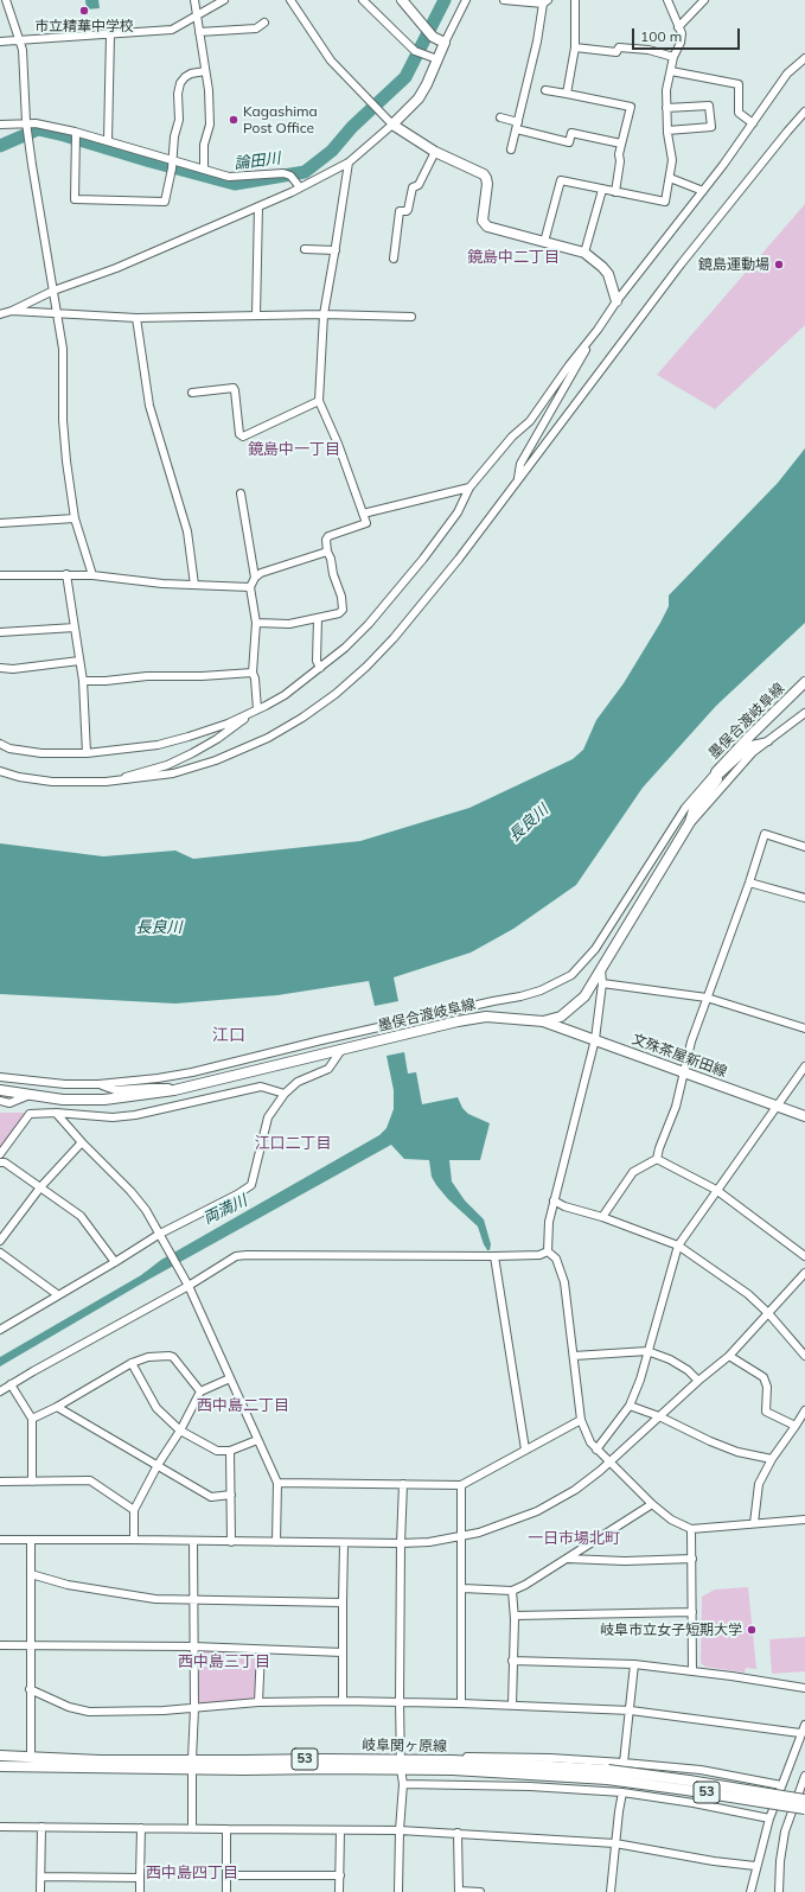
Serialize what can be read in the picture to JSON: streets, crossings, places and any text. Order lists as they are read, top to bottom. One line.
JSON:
{"streets":{"main road":["墨俣合渡岐阜線","文殊茶屋新田線","岐阜関ヶ原線","53"]},"crossings":[["墨俣合渡岐阜線","文殊茶屋新田線"]],"districts":["鏡島中二丁目","鏡島中一丁目","江口","江口二丁目","西中島二丁目","一日市場北町","西中島三丁目","西中島四丁目"],"water":["論田川","長良川","両満川"],"places":["市立精華中学校","Kagashima Post Office","鏡島運動場","岐阜市立女子短期大学"],"scale_bar":"100 m"}
